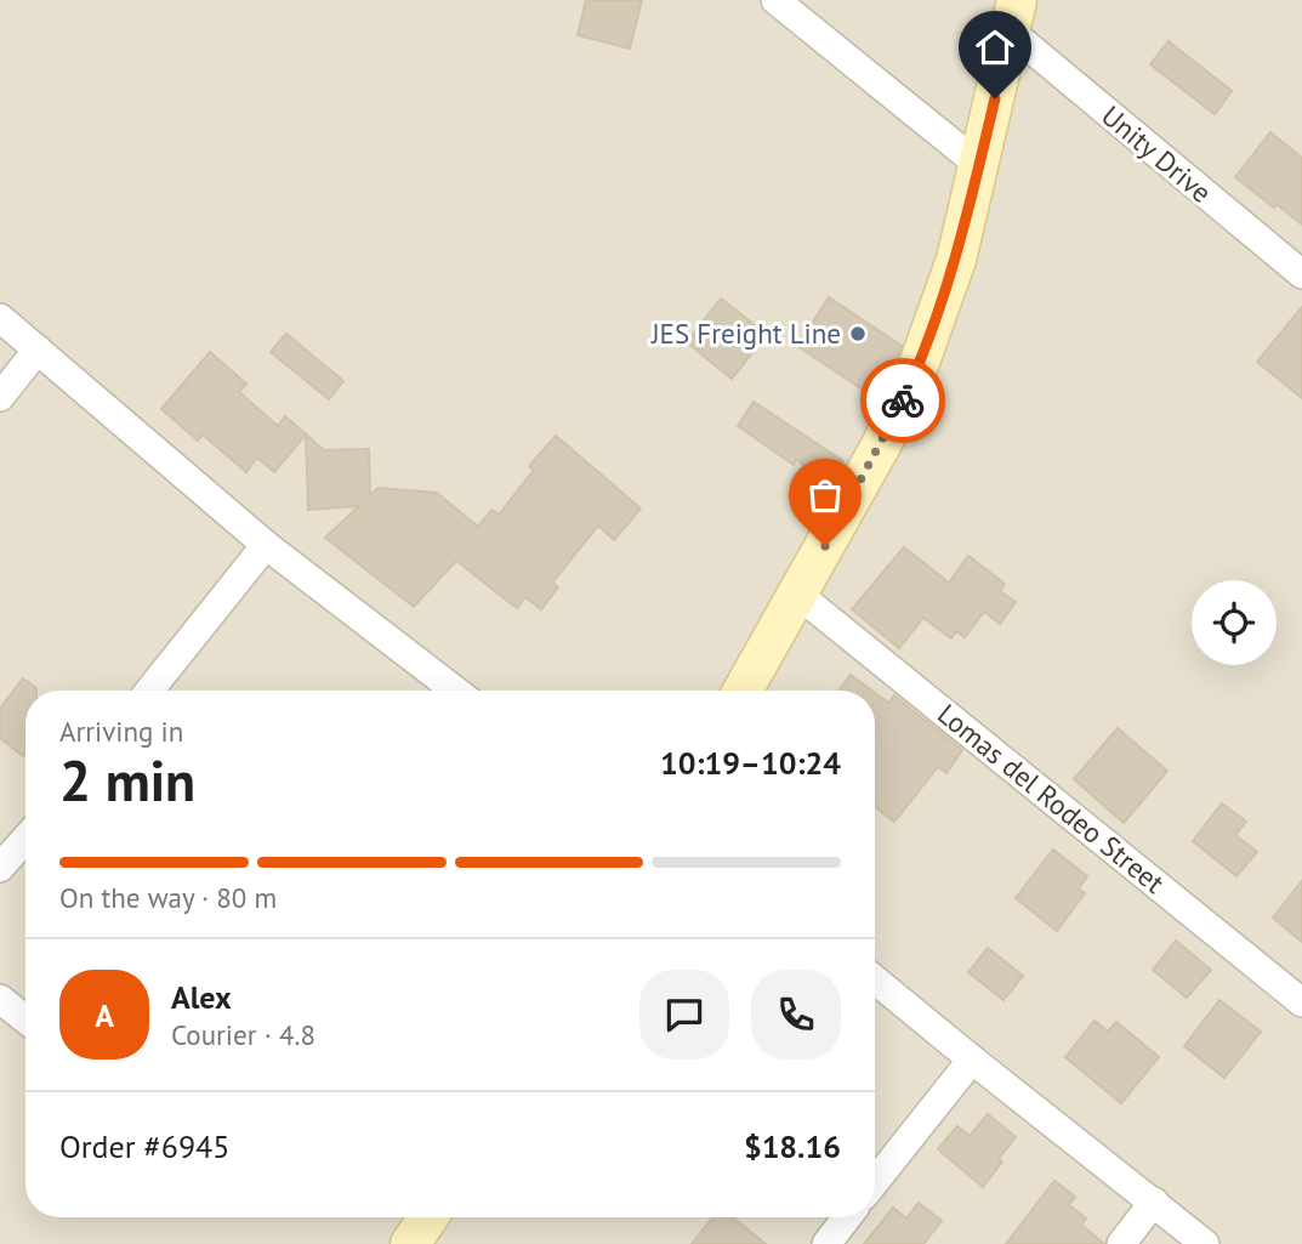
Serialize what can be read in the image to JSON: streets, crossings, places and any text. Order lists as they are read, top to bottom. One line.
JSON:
{"streets":{"street":["Unity Drive","Lomas del Rodeo Street"]},"places":["JES Freight Line"],"page":{"heading":["2 min","Arriving in","10:19–10:24"],"panel":["Alex","Courier · 4.8","Order #6945","$18.16"],"bar":"On the way · 80 m","round":"A"}}
